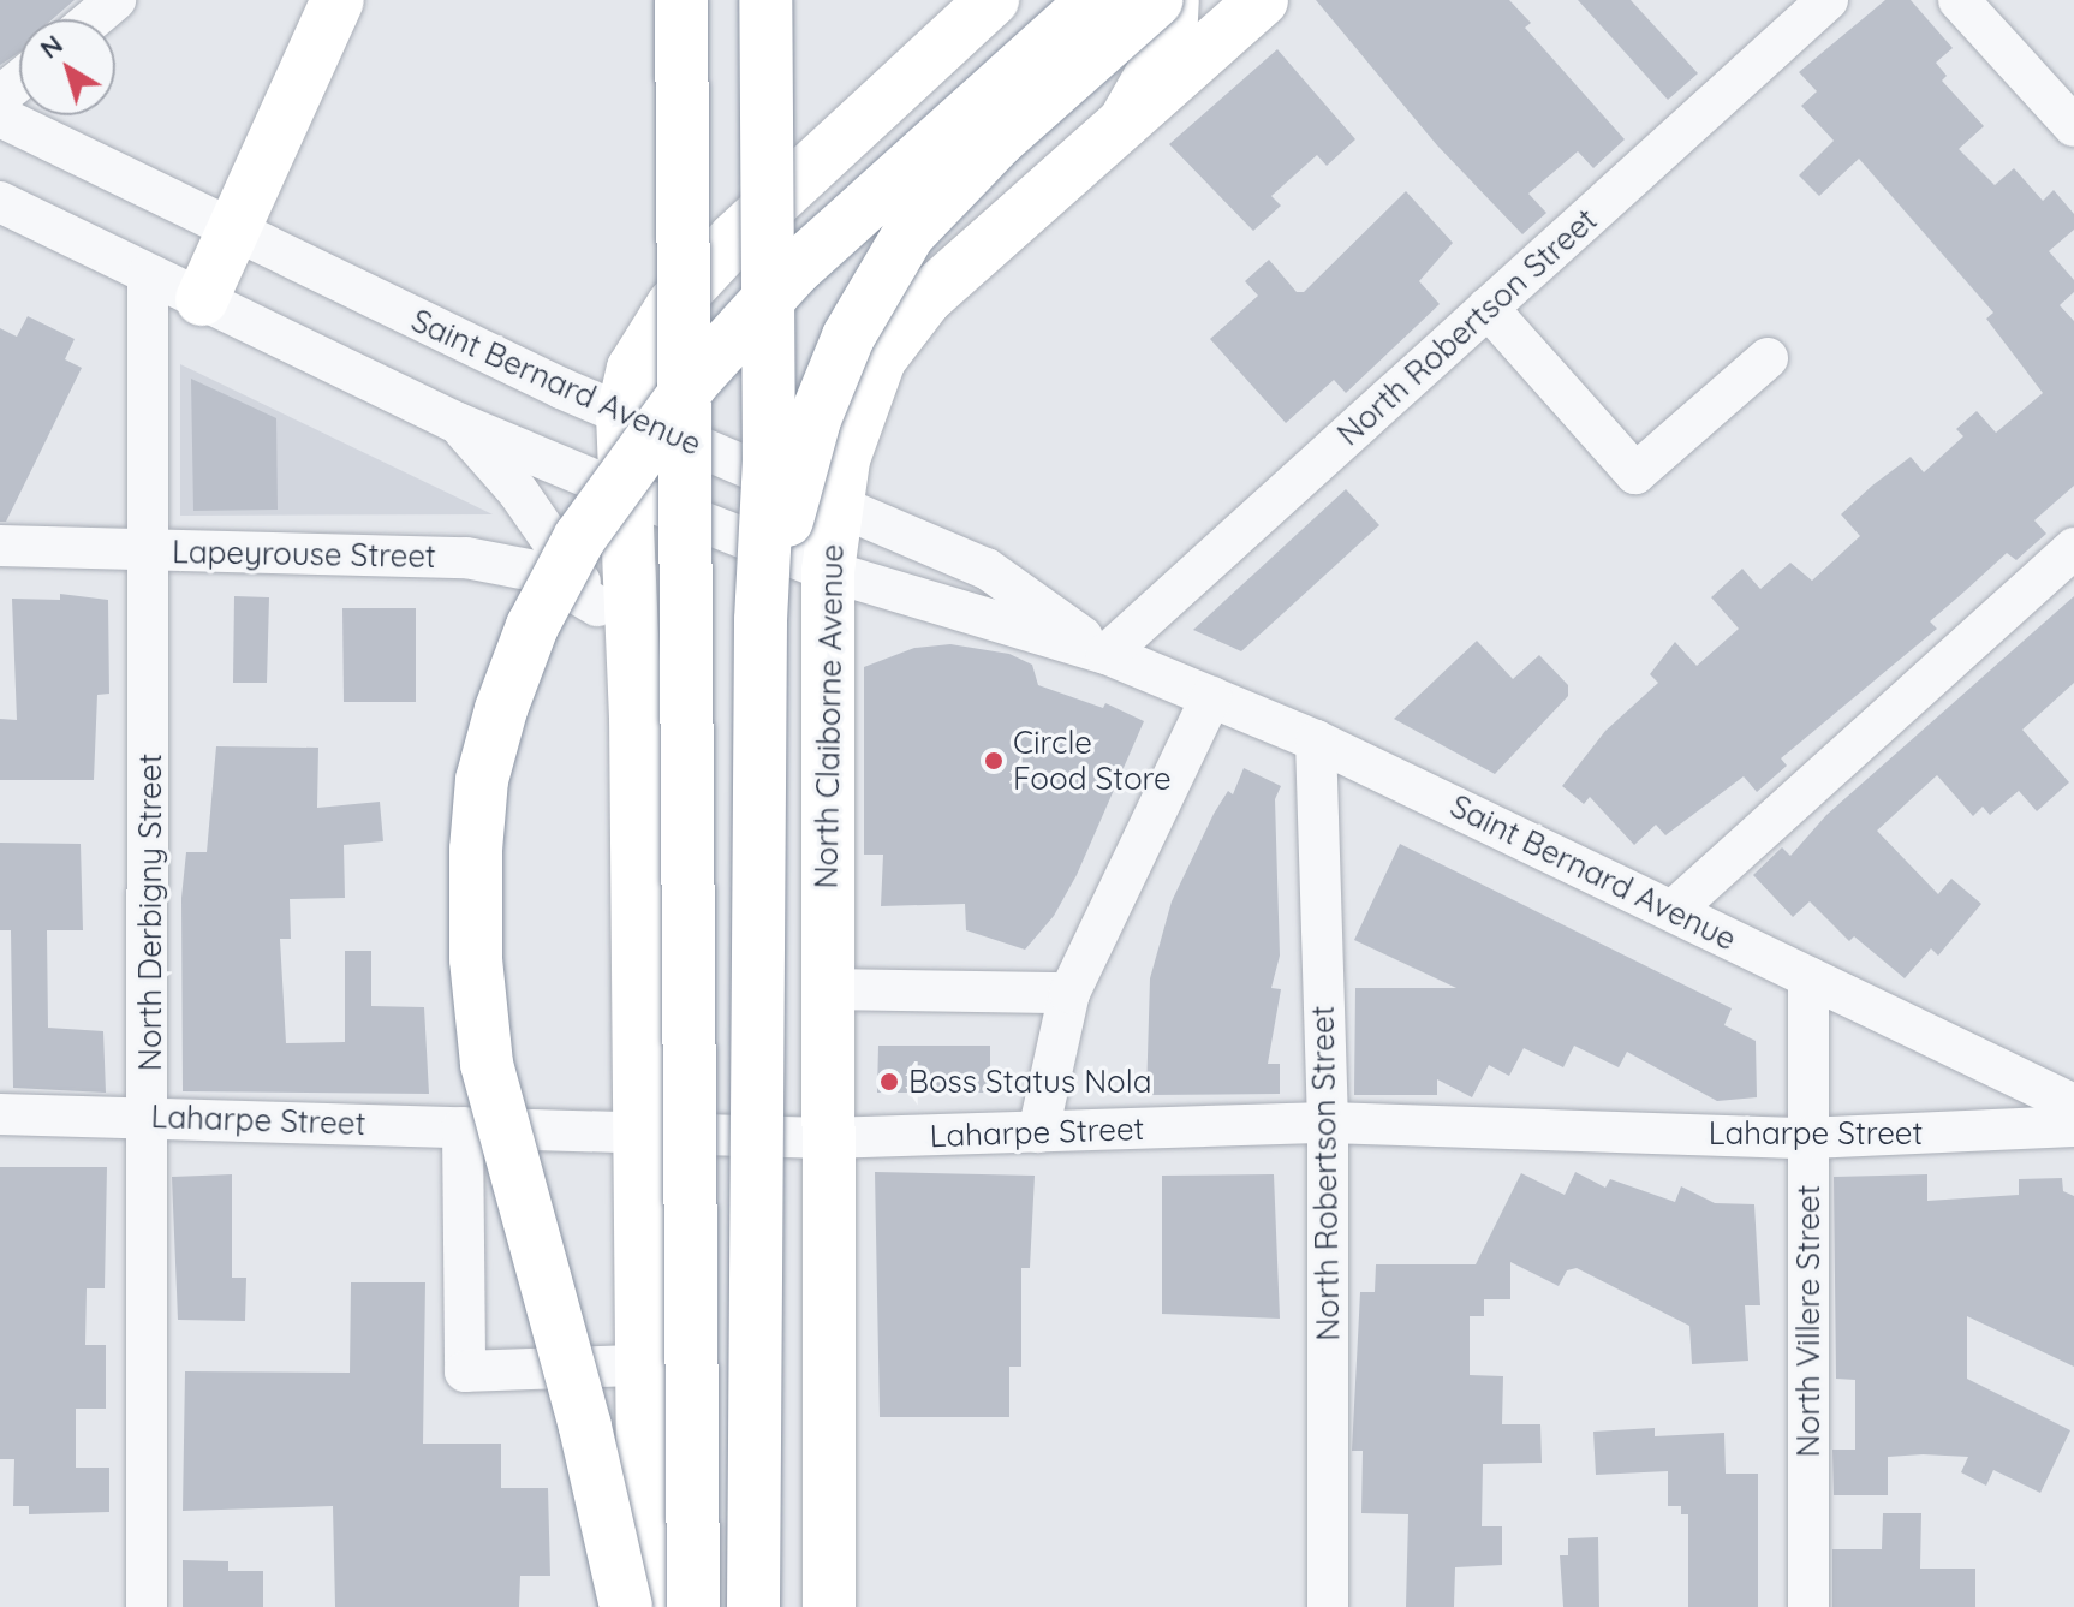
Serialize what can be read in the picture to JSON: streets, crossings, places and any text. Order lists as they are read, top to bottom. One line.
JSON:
{"streets":{"main road":["North Claiborne Avenue"],"street":["North Robertson Street","Saint Bernard Avenue","Lapeyrouse Street","North Derbigny Street","Laharpe Street","North Villere Street"]},"crossings":[["North Robertson Street","Saint Bernard Avenue"],["North Robertson Street","Laharpe Street"],["Saint Bernard Avenue","North Claiborne Avenue"],["Saint Bernard Avenue","North Derbigny Street"],["Saint Bernard Avenue","North Villere Street"],["Lapeyrouse Street","North Derbigny Street"],["North Claiborne Avenue","Laharpe Street"],["North Derbigny Street","Laharpe Street"],["Laharpe Street","North Villere Street"]],"places":["Circle Food Store","Boss Status Nola"],"north":"top left"}
